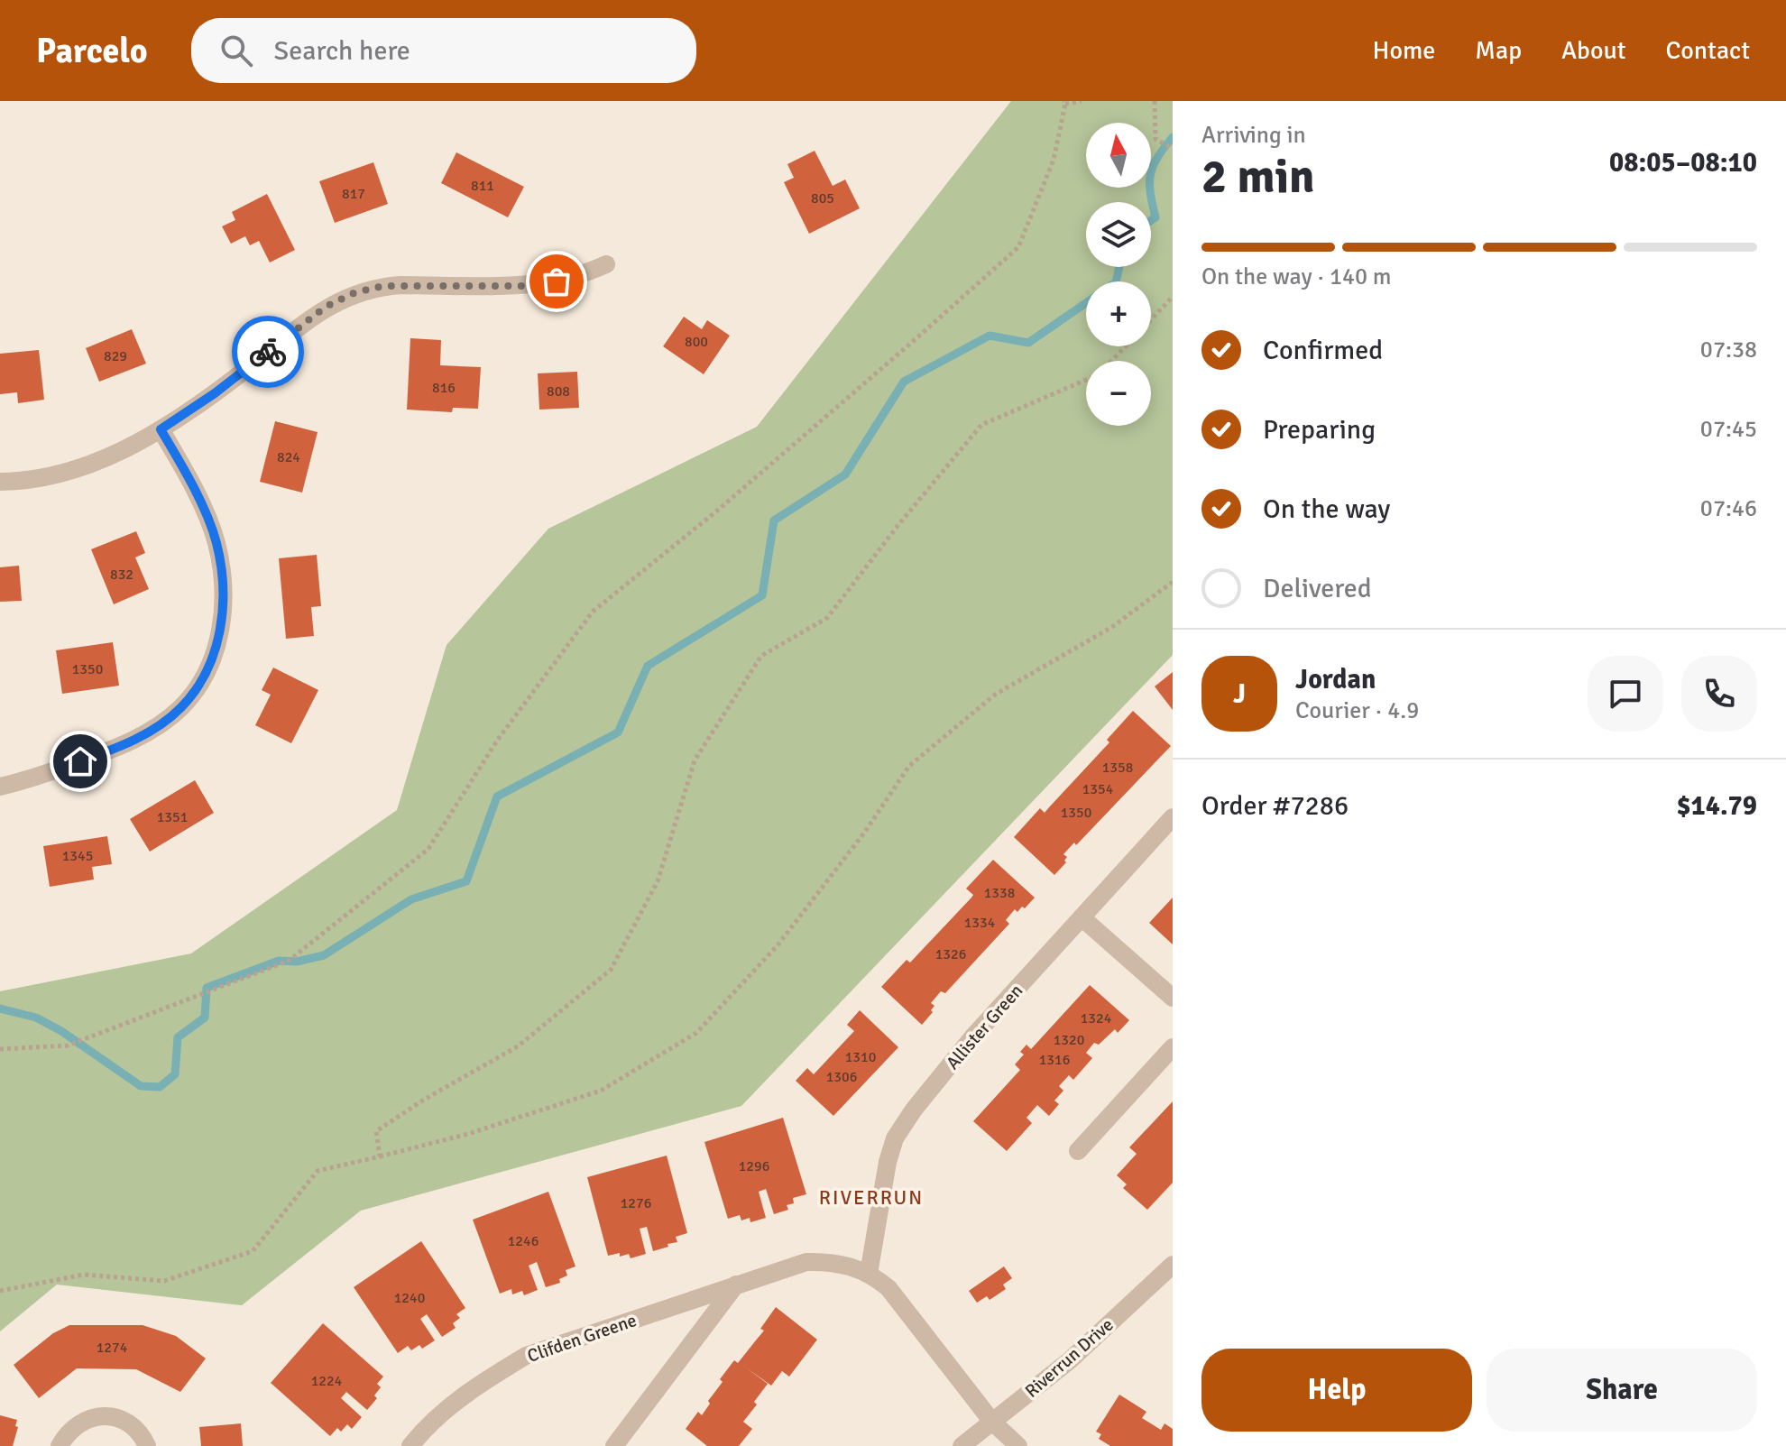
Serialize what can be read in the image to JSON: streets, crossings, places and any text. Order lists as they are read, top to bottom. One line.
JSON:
{"streets":{"street":["Allister Green","Clifden Greene","Riverrun Drive"]},"crossings":[["Allister Green","Clifden Greene"],["Clifden Greene","Riverrun Drive"]],"districts":["RIVERRUN"],"house_numbers":["811","817","805","800","829","816","808","824","832","1350","1358","1354","1350","1351","1345","1338","1334","1326","1324","1320","1310","1316","1306","1296","1276","1246","1240","1274","1224"],"north":"top","page":{"header":"Parcelo","search":"Search here","nav":["Home","Map","About","Contact"],"heading":["2 min","Arriving in","08:05–08:10"],"panel":["Jordan","Courier · 4.9","Order #7286","$14.79"],"map_buttons":["+","−"],"bar":"On the way · 140 m","list":[["Confirmed","07:38"],["Preparing","07:45"],["On the way","07:46"],"Delivered"],"round":"J","buttons":["Help","Share"]}}
